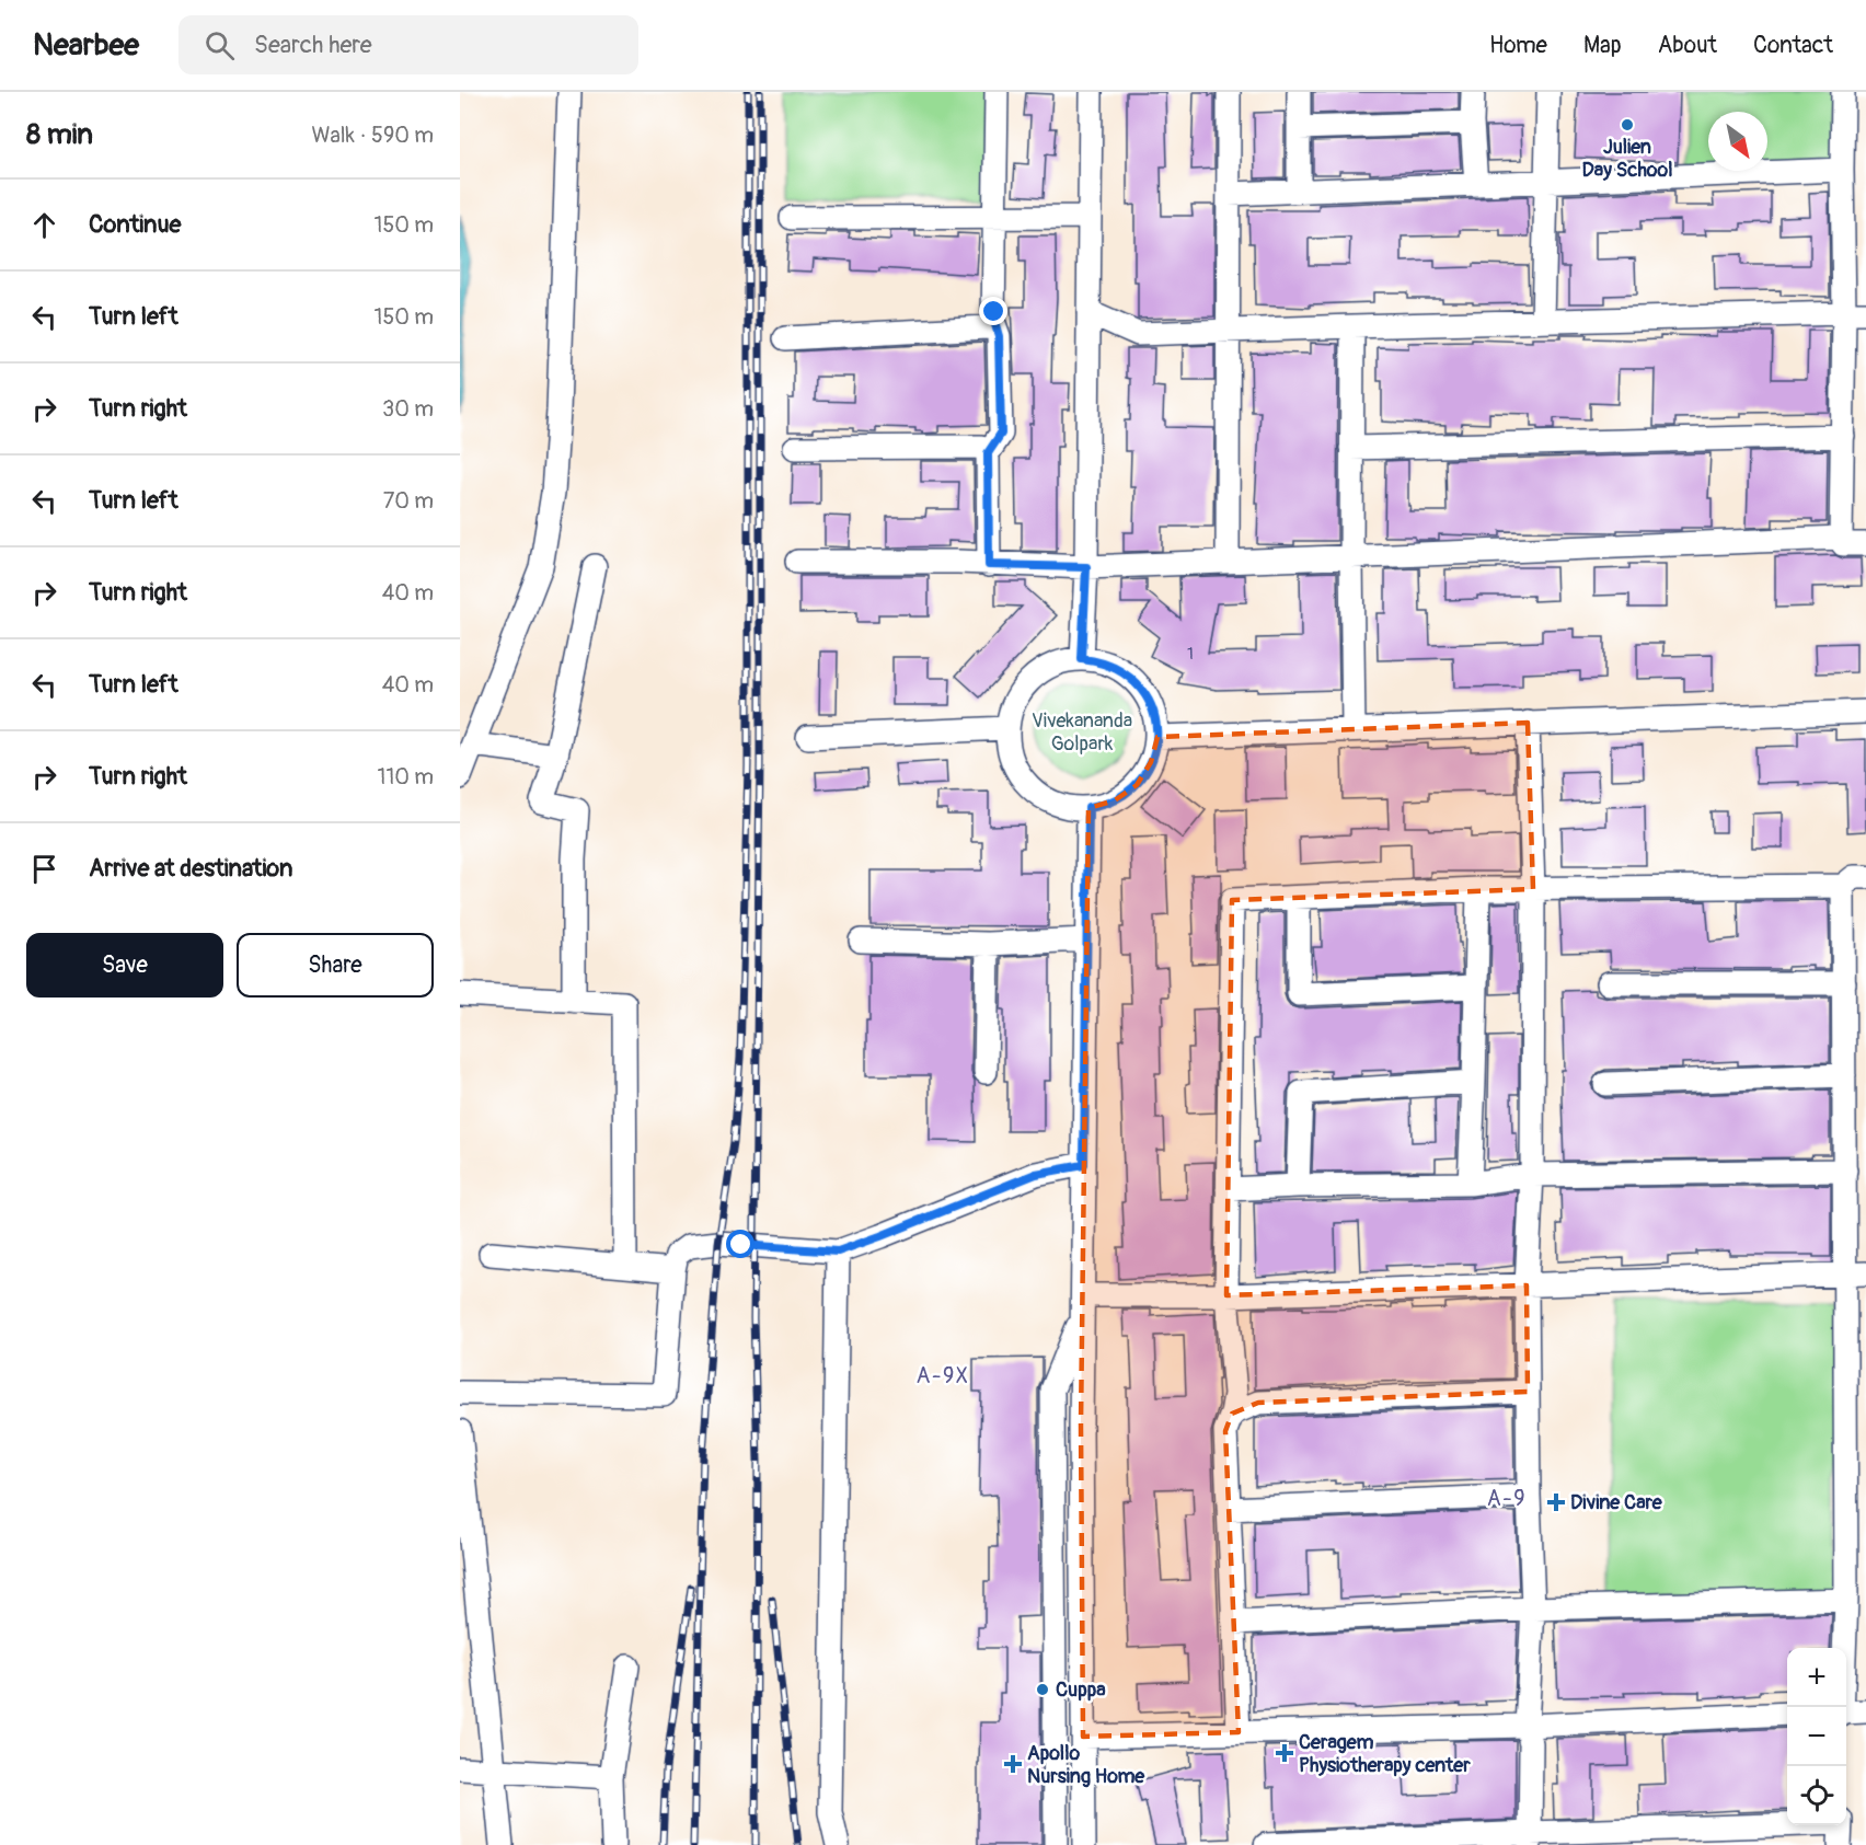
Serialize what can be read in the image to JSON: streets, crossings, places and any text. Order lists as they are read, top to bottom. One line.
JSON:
{"districts":["A-9X","A-9"],"parks":["Vivekananda Golpark"],"places":{"other":["Julien Day School","Cuppa"],"health":["Divine Care","Ceragem Physiotherapy center","Apollo Nursing Home"]},"house_numbers":["1"],"north":"bottom right","page":{"header":"Nearbee","search":"Search here","nav":["Home","Map","About","Contact"],"heading":["8 min","Walk · 590 m"],"list":[["Continue","150 m"],["Turn left","150 m"],["Turn right","30 m"],["Turn left","70 m"],["Turn right","40 m"],["Turn left","40 m"],["Turn right","110 m"],"Arrive at destination"],"buttons":["Save","Share"],"map_buttons":["+","−"]}}
